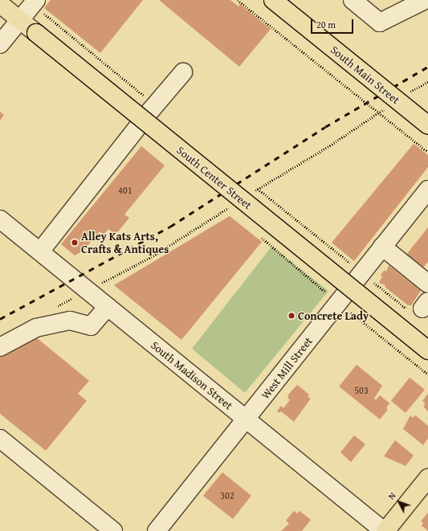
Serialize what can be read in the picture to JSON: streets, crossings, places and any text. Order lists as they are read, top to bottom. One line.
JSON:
{"streets":{"main road":["South Main Street","South Center Street"],"street":["West Mill Street","South Madison Street"]},"crossings":[["West Mill Street","South Madison Street"]],"places":["Alley Kats Arts, Crafts & Antiques","Concrete Lady"],"house_numbers":["401","503","302"],"scale_bar":"20 m","north":"top left"}
